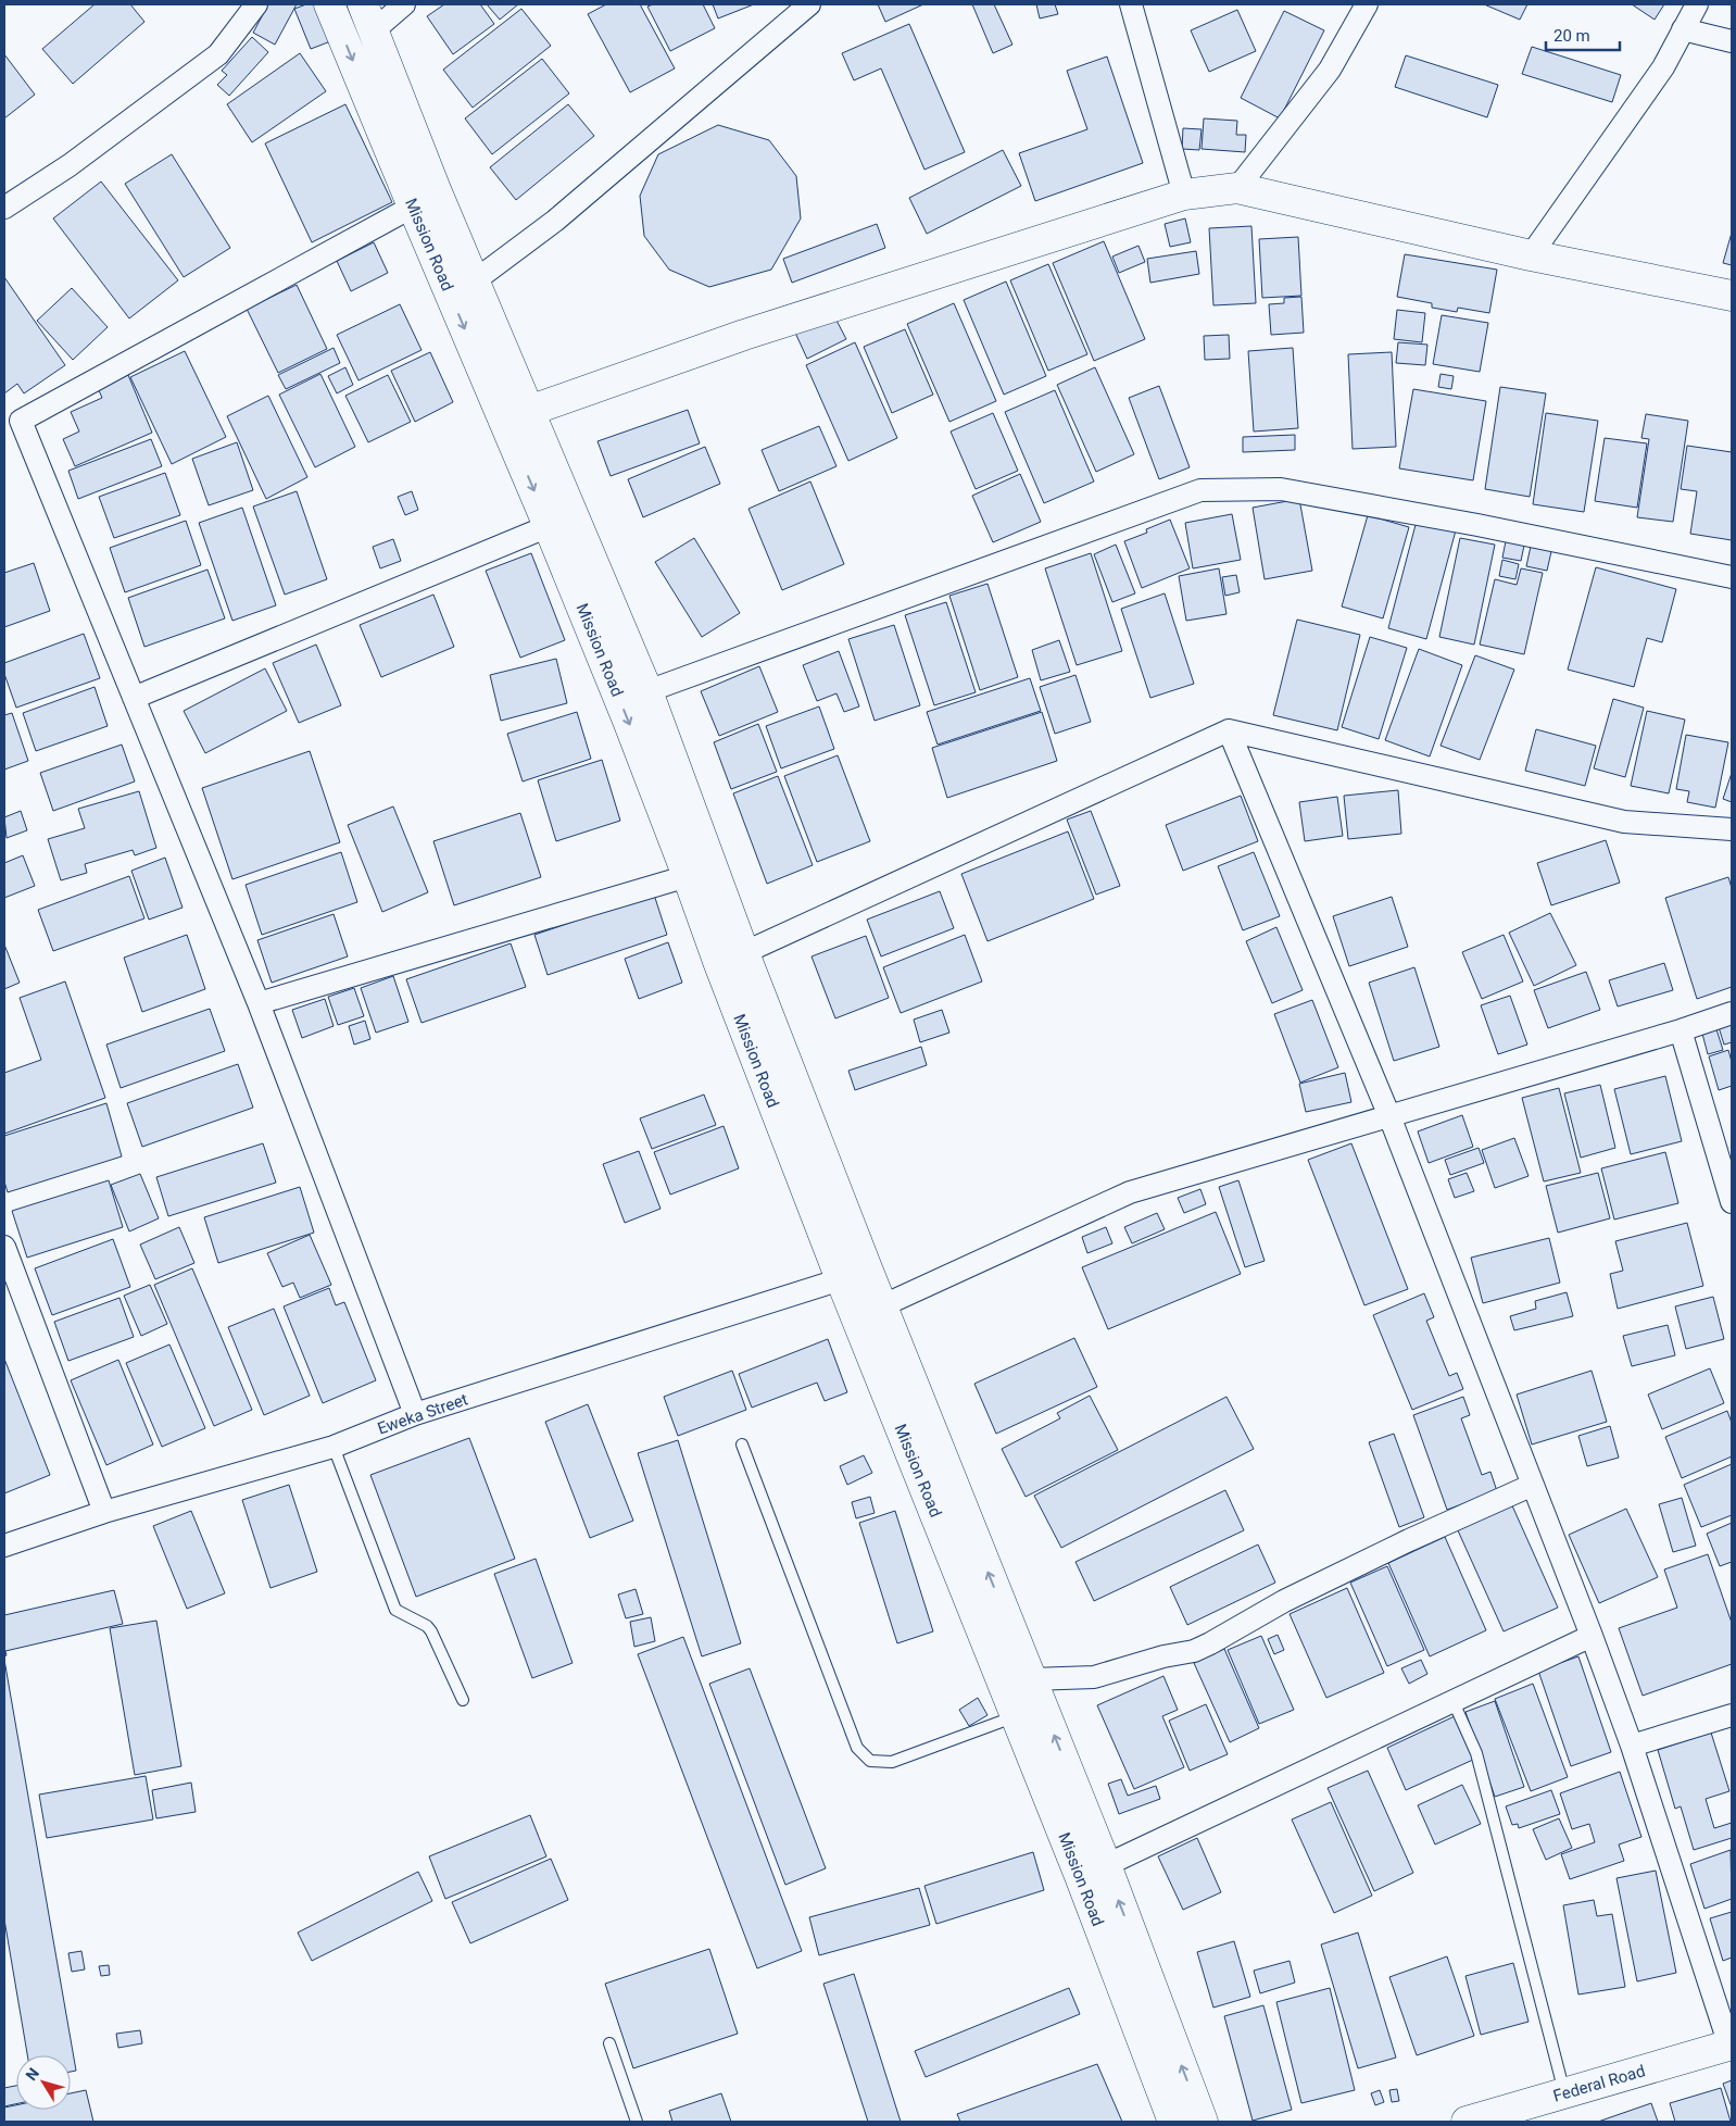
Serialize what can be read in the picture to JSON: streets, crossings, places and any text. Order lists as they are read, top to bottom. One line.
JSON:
{"streets":{"street":["Mission Road","Eweka Street","Federal Road"]},"crossings":[["Mission Road","Eweka Street"]],"scale_bar":"20 m","north":"top left"}
